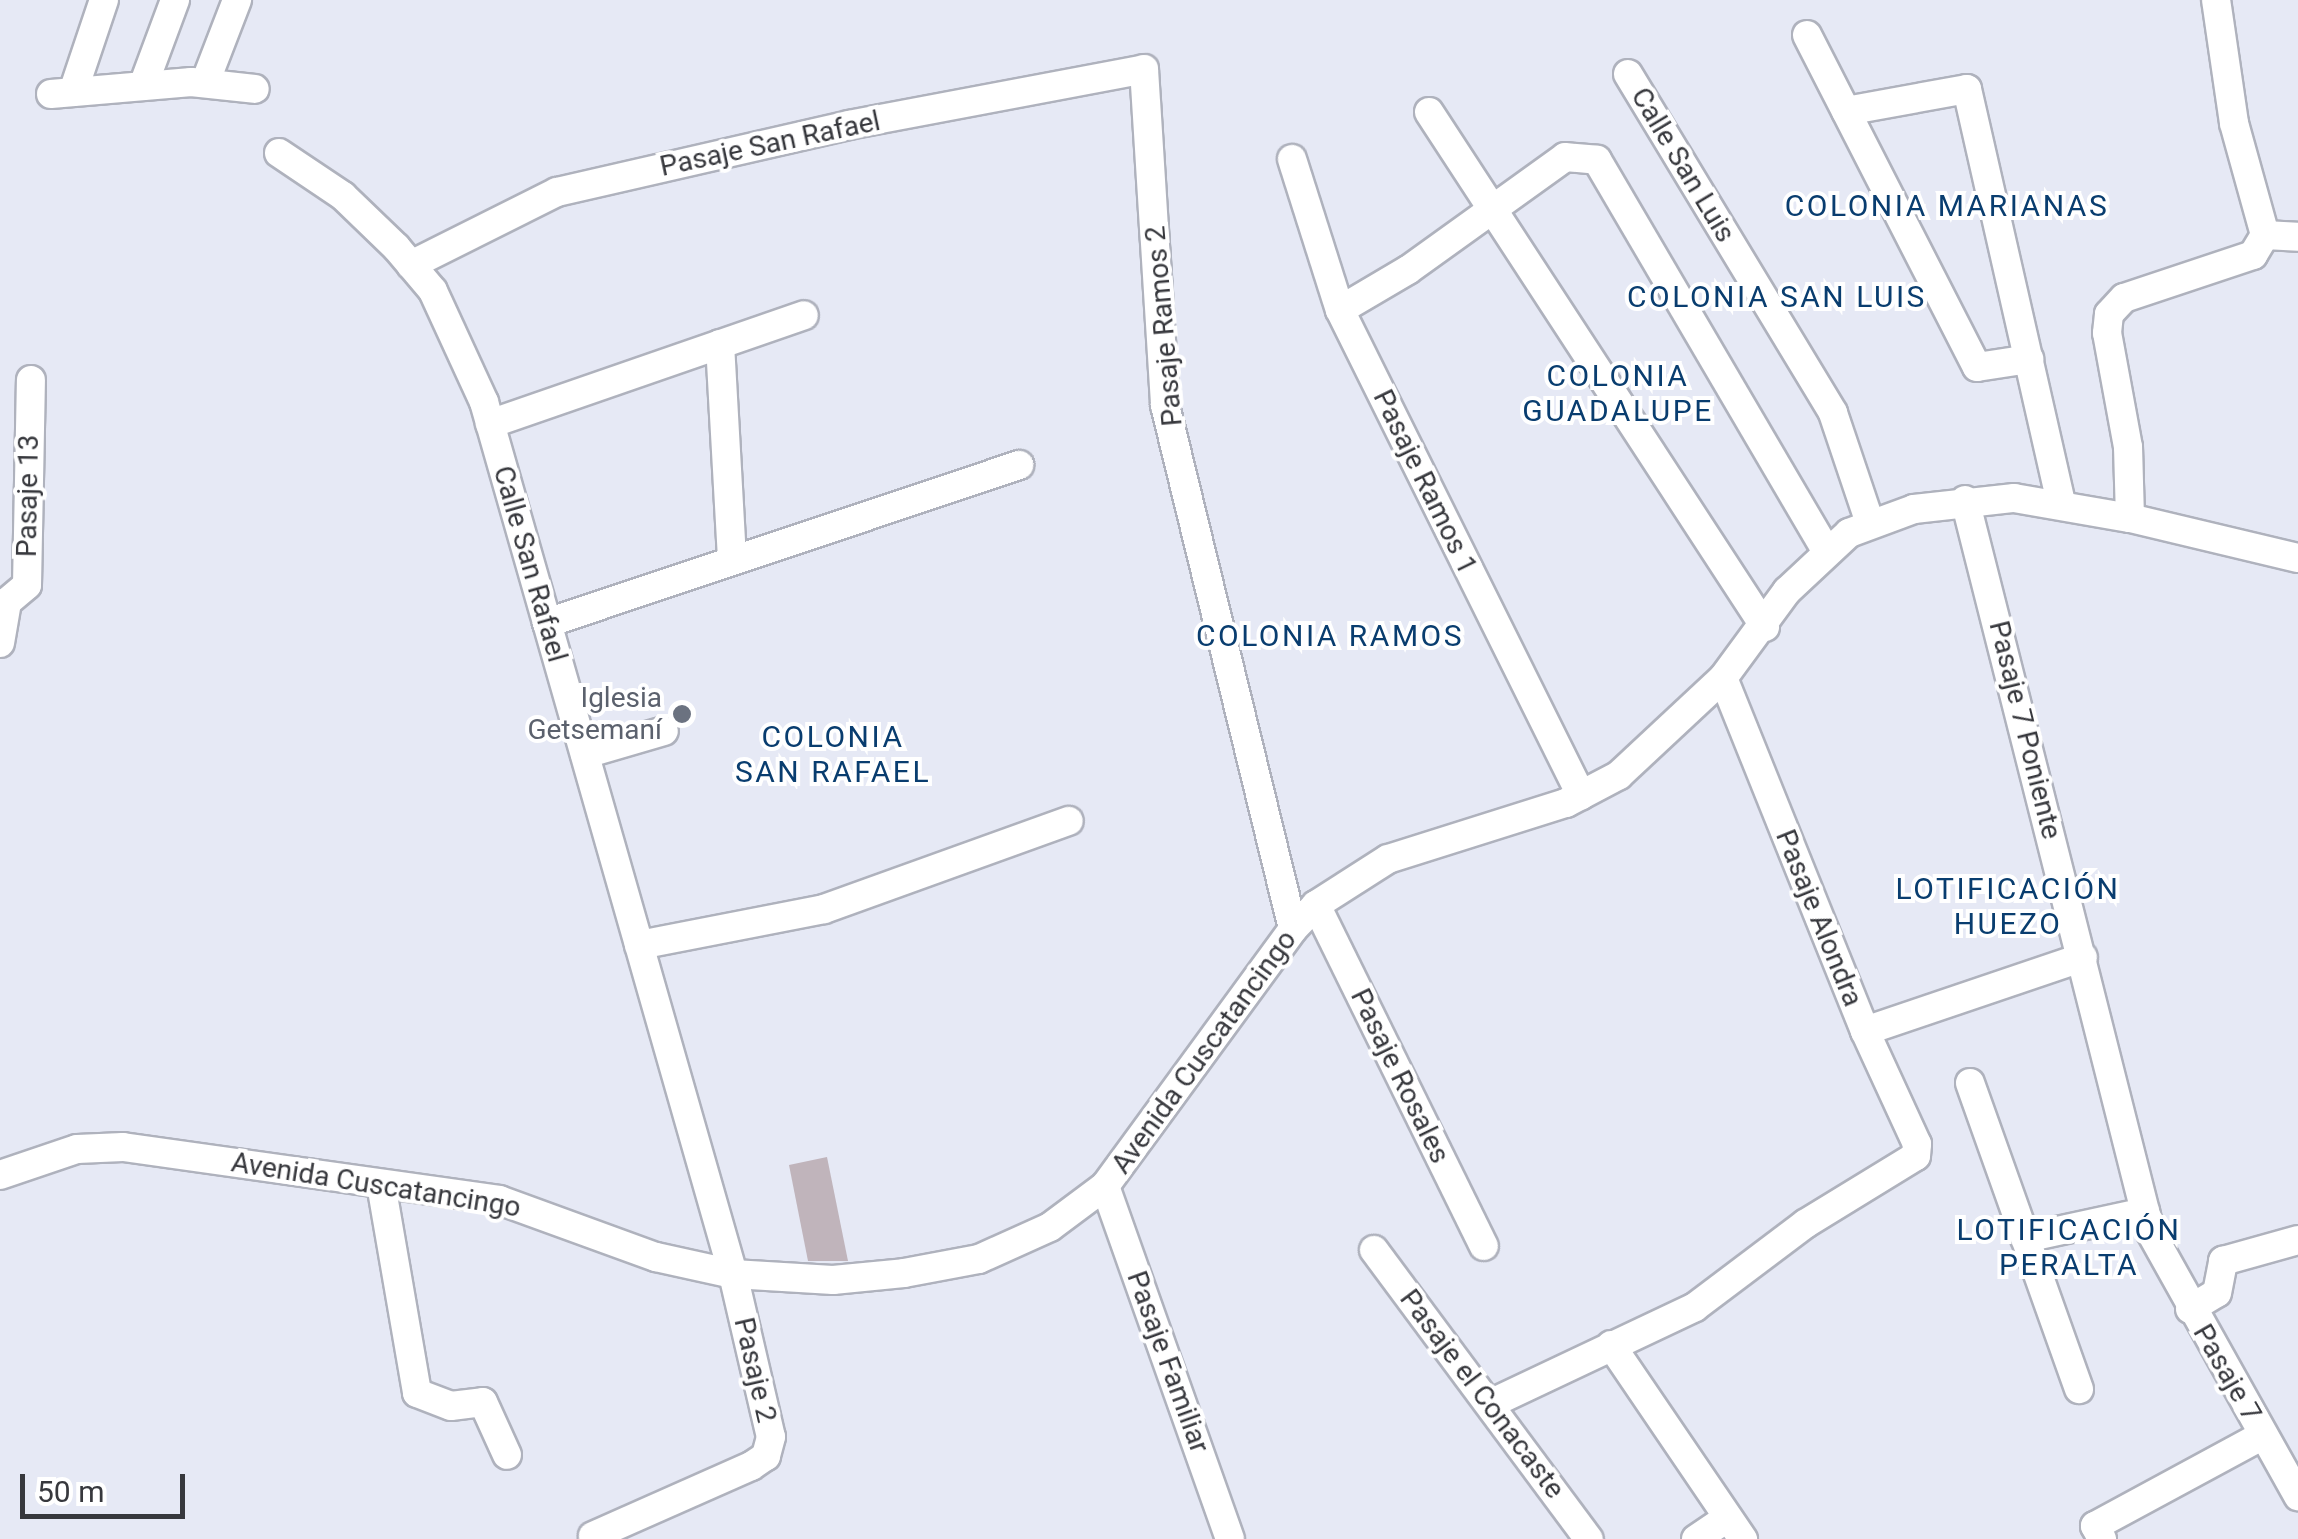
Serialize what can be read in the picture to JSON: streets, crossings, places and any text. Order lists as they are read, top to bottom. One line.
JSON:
{"streets":{"street":["Pasaje San Rafael","Calle San Luis","Pasaje Ramos 2","Pasaje Ramos 1","Pasaje 13","Calle San Rafael","Pasaje 7 Poniente","Pasaje Alondra","Avenida Cuscatancingo","Pasaje Rosales","Pasaje Familiar","Pasaje 2","Pasaje 7","Pasaje el Conacaste"]},"crossings":[["Pasaje San Rafael","Pasaje Ramos 2"],["Pasaje San Rafael","Calle San Rafael"],["Calle San Luis","Avenida Cuscatancingo"],["Pasaje Ramos 2","Avenida Cuscatancingo"],["Pasaje Ramos 1","Avenida Cuscatancingo"],["Calle San Rafael","Avenida Cuscatancingo"],["Calle San Rafael","Pasaje 2"],["Pasaje 7 Poniente","Avenida Cuscatancingo"],["Pasaje 7 Poniente","Pasaje 7"],["Pasaje Alondra","Avenida Cuscatancingo"],["Avenida Cuscatancingo","Pasaje Rosales"],["Avenida Cuscatancingo","Pasaje Familiar"],["Avenida Cuscatancingo","Pasaje 2"]],"districts":["COLONIA MARIANAS","COLONIA SAN LUIS","COLONIA GUADALUPE","COLONIA RAMOS","COLONIA SAN RAFAEL","LOTIFICACIÓN HUEZO","LOTIFICACIÓN PERALTA"],"places":["Iglesia Getsemaní"],"scale_bar":"50 m"}
